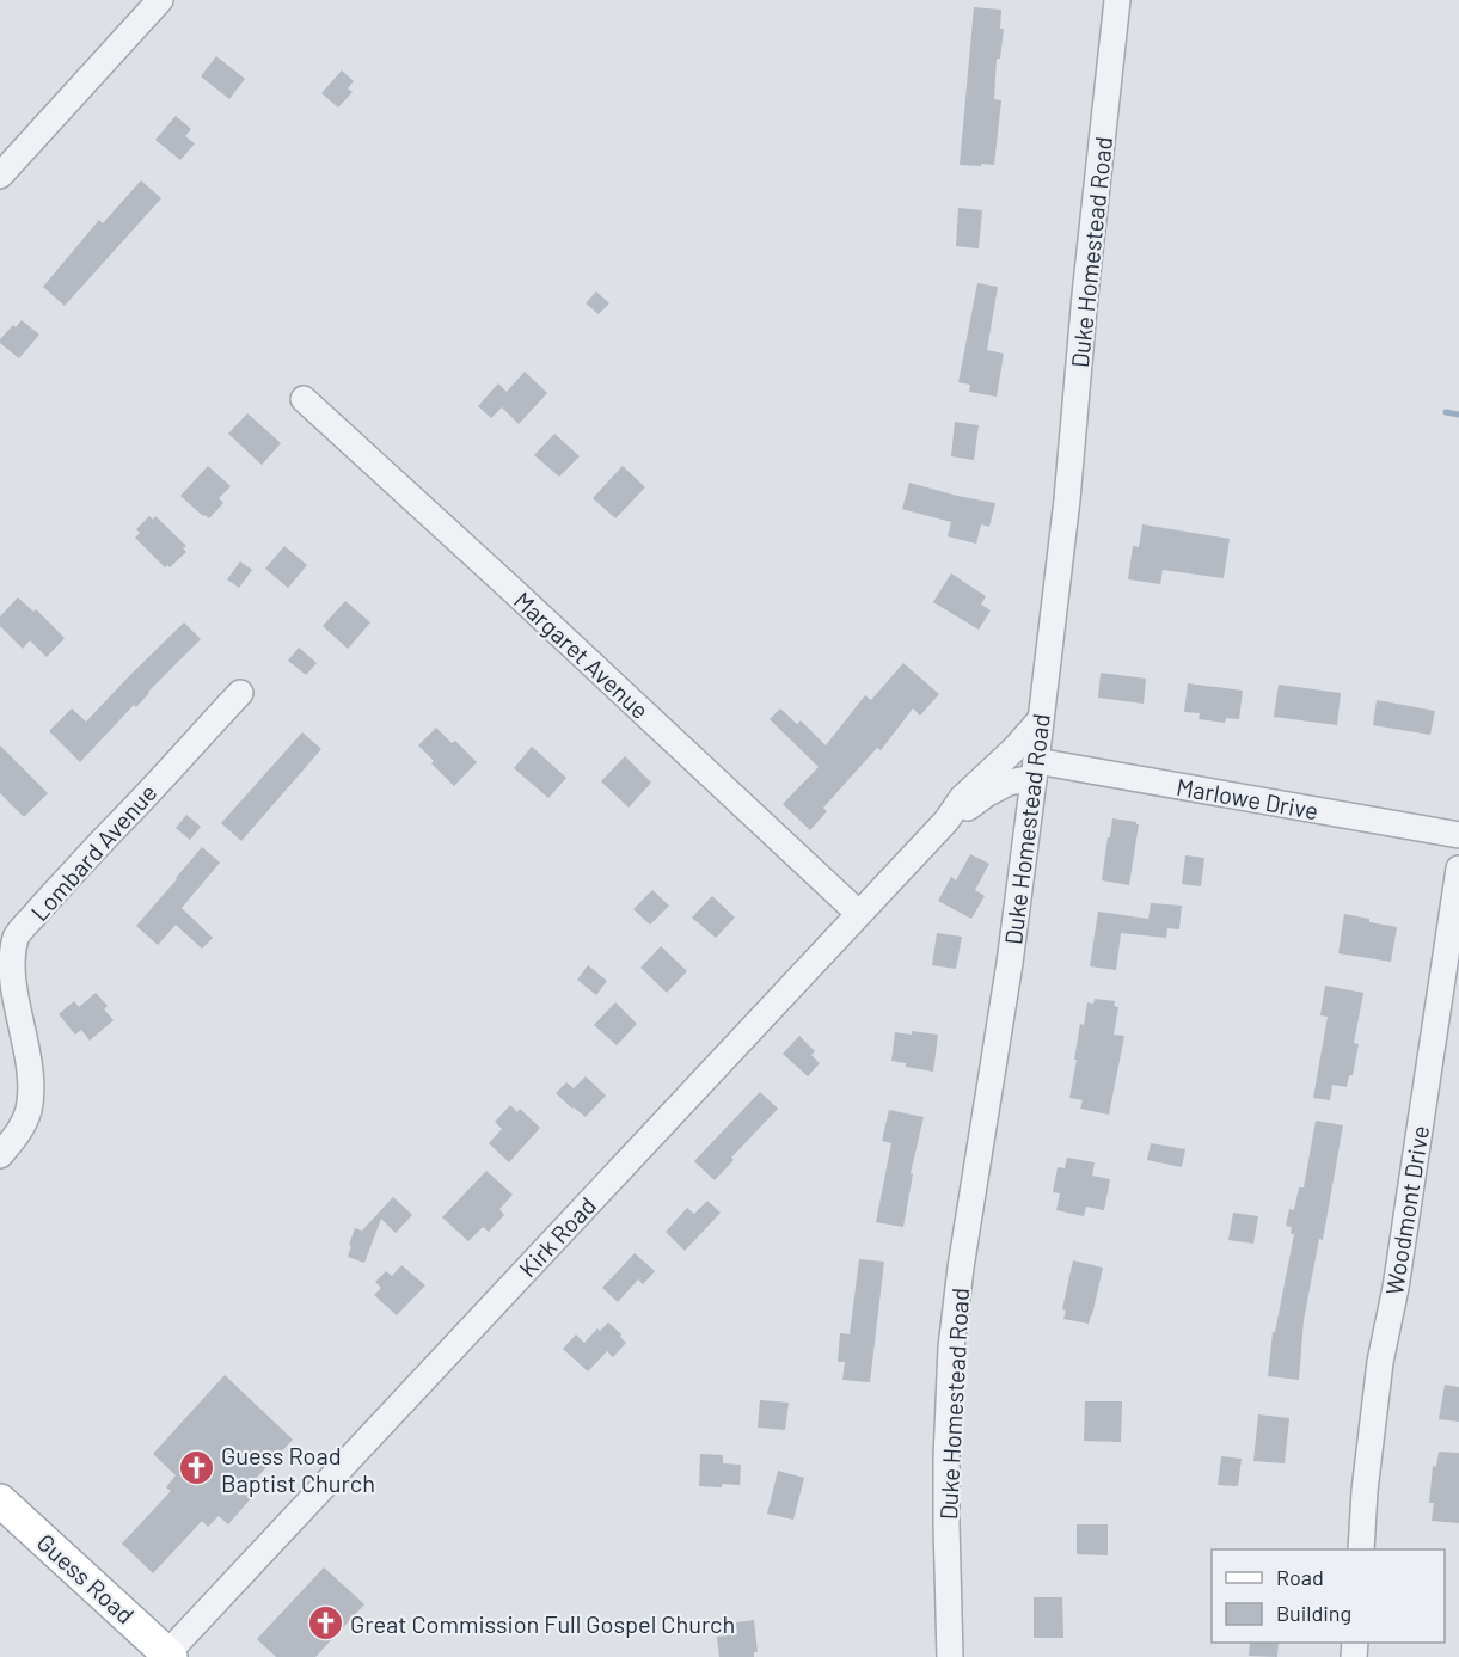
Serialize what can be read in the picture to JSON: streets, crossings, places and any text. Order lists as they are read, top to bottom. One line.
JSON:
{"streets":{"main road":["Guess Road"],"street":["Duke Homestead Road","Margaret Avenue","Marlowe Drive","Lombard Avenue","Woodmont Drive","Kirk Road"]},"crossings":[["Duke Homestead Road","Marlowe Drive"],["Duke Homestead Road","Kirk Road"],["Margaret Avenue","Kirk Road"],["Marlowe Drive","Kirk Road"],["Kirk Road","Guess Road"]],"places":{"church":["Guess Road Baptist Church","Great Commission Full Gospel Church"]},"legend":["Road","Building"]}
